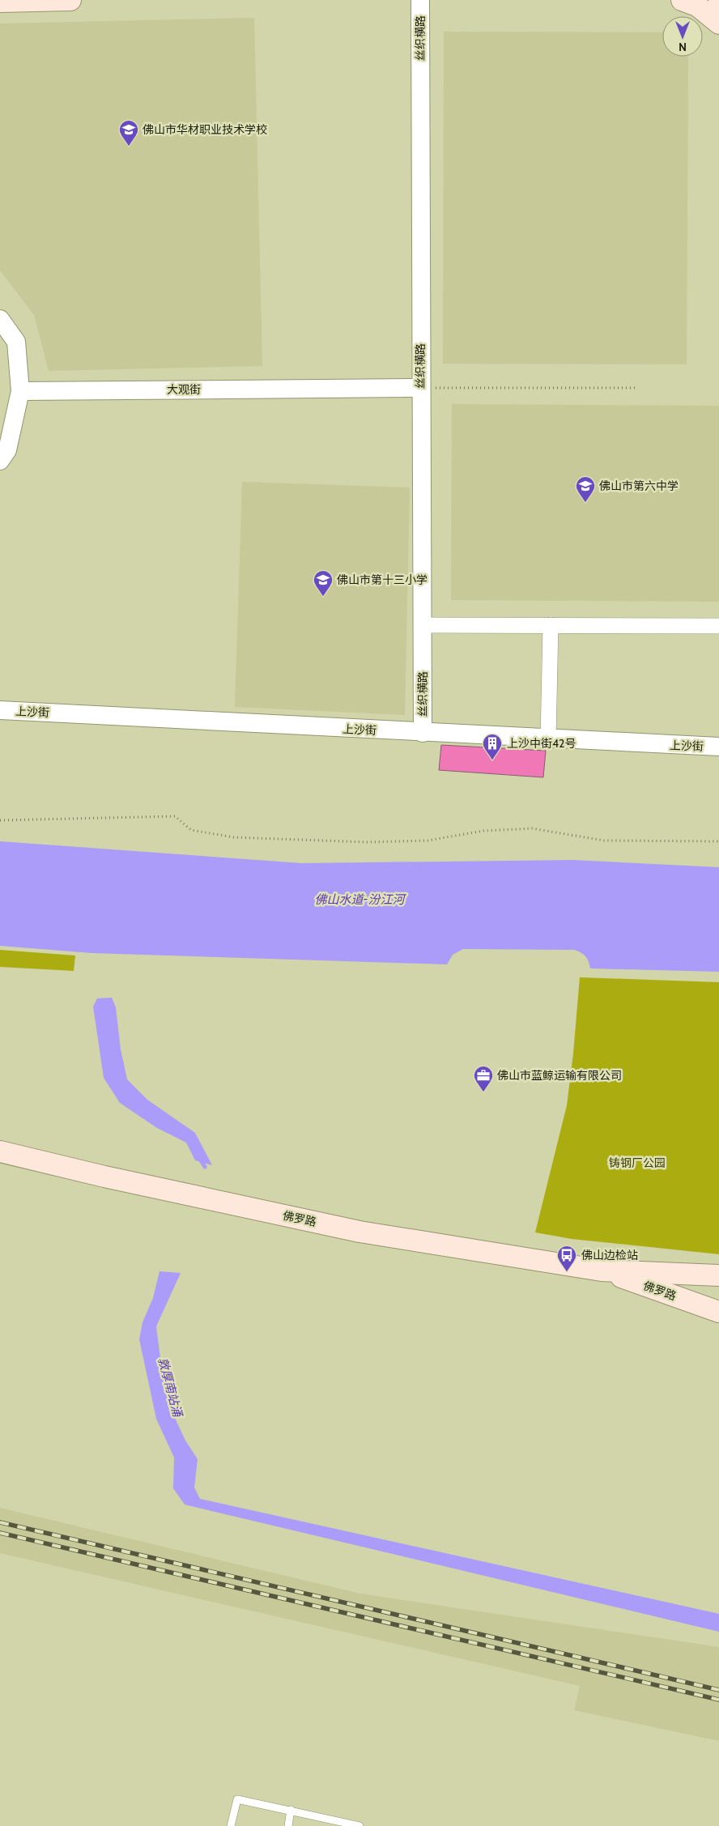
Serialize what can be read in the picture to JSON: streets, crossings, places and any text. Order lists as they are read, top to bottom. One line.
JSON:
{"streets":{"main road":["佛罗路"],"street":["丝织横路","大观街","上沙街"]},"crossings":[["丝织横路","大观街"],["丝织横路","上沙街"]],"water":["佛山水道-汾江河","敦厚南站涌"],"parks":["铸钢厂公园"],"places":{"school or university":["佛山市华材职业技术学校","佛山市第六中学","佛山市第十三小学"],"building":["上沙中街42号"],"office":["佛山市蓝鲸运输有限公司"],"bus stop":["佛山边检站"]},"north":"bottom"}
